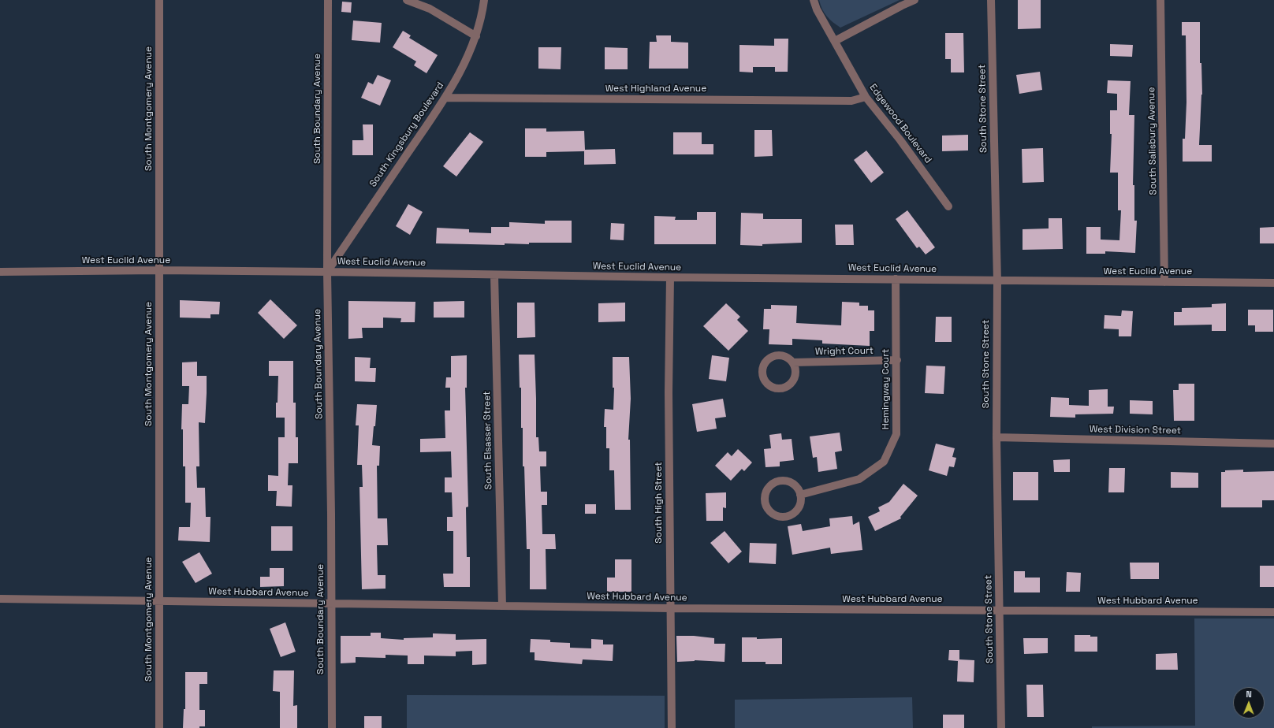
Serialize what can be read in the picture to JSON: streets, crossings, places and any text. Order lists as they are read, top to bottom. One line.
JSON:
{"streets":{"street":["West Highland Avenue","South Montgomery Avenue","South Boundary Avenue","South Stone Street","Edgewood Boulevard","South Kingsbury Boulevard","South Salisbury Avenue","West Euclid Avenue","Wright Court","Hemingway Court","West Division Street","South Elsasser Street","South High Street","West Hubbard Avenue"]},"crossings":[["West Highland Avenue","Edgewood Boulevard"],["West Highland Avenue","South Kingsbury Boulevard"],["South Montgomery Avenue","West Euclid Avenue"],["South Montgomery Avenue","West Hubbard Avenue"],["South Boundary Avenue","South Kingsbury Boulevard"],["South Boundary Avenue","West Euclid Avenue"],["South Boundary Avenue","West Hubbard Avenue"],["South Stone Street","West Euclid Avenue"],["South Stone Street","West Division Street"],["South Stone Street","West Hubbard Avenue"],["South Kingsbury Boulevard","West Euclid Avenue"],["South Salisbury Avenue","West Euclid Avenue"],["West Euclid Avenue","Hemingway Court"],["West Euclid Avenue","South Elsasser Street"],["West Euclid Avenue","South High Street"],["Wright Court","Hemingway Court"],["South Elsasser Street","West Hubbard Avenue"],["South High Street","West Hubbard Avenue"]],"north":"top"}
